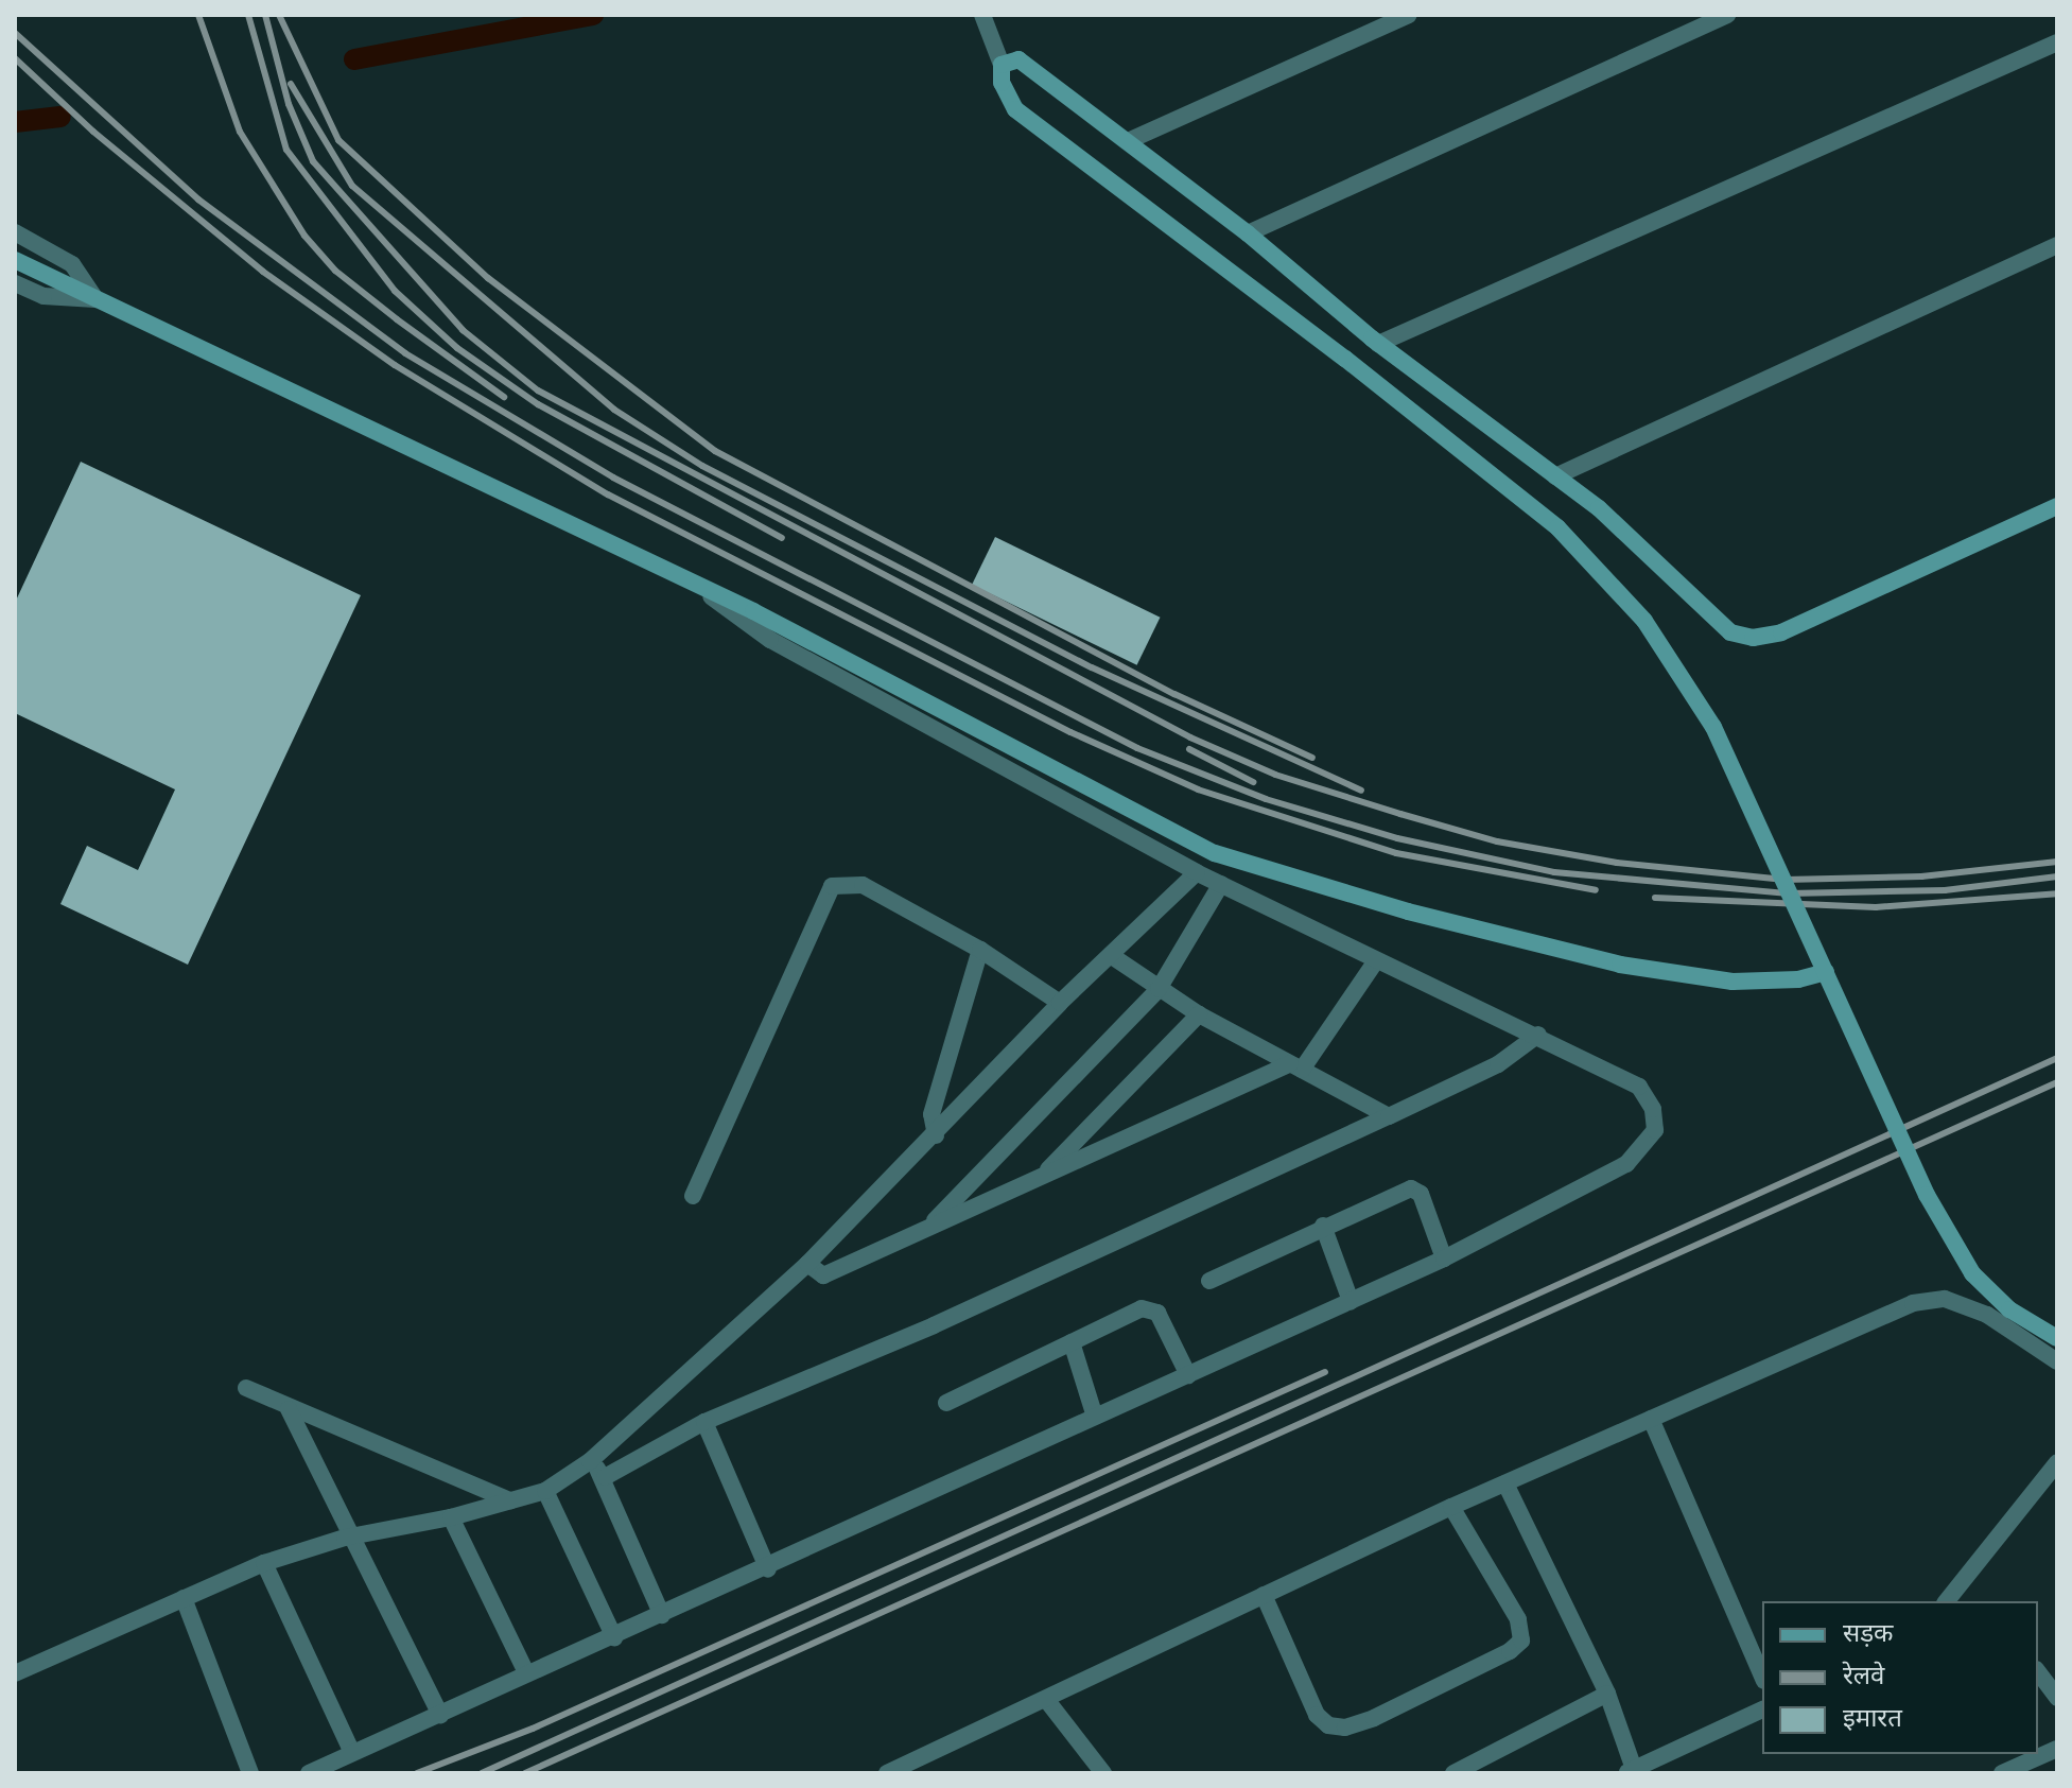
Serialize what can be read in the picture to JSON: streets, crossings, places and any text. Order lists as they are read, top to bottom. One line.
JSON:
{"legend":["सड़क","रेलवे","इमारत"]}
